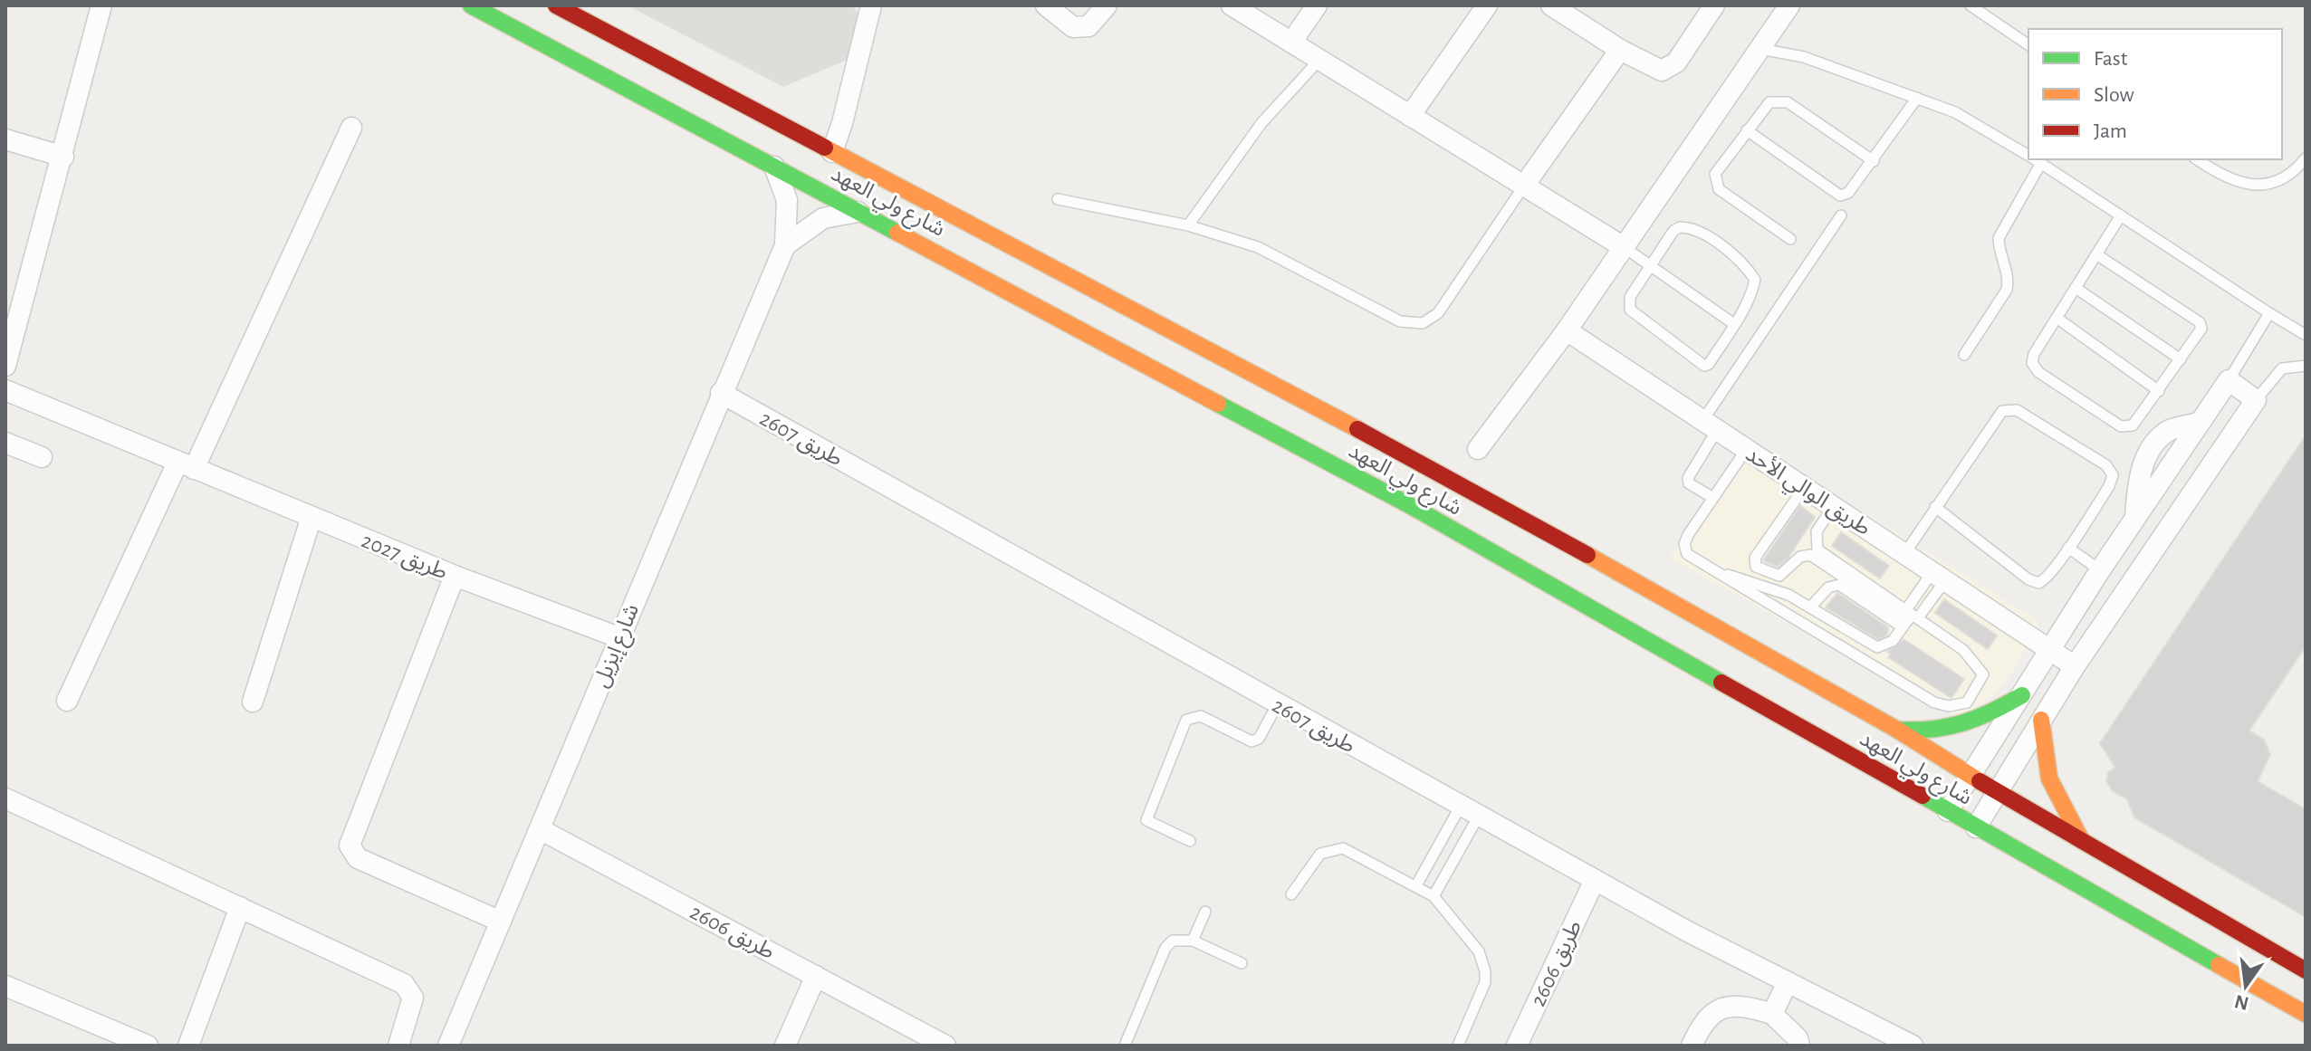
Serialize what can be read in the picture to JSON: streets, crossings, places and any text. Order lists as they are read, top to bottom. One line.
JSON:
{"streets":{"main road":["شارع ولي العهد"],"street":["طريق 2607","طريق الوالي الأحد","طريق 2027","شارع إيزيل","طريق 2606"]},"crossings":[["شارع ولي العهد","شارع إيزيل"],["طريق 2607","شارع إيزيل"],["طريق 2607","طريق 2606"],["طريق 2027","شارع إيزيل"],["شارع إيزيل","طريق 2606"]],"legend":["Fast","Slow","Jam"],"north":"bottom"}
